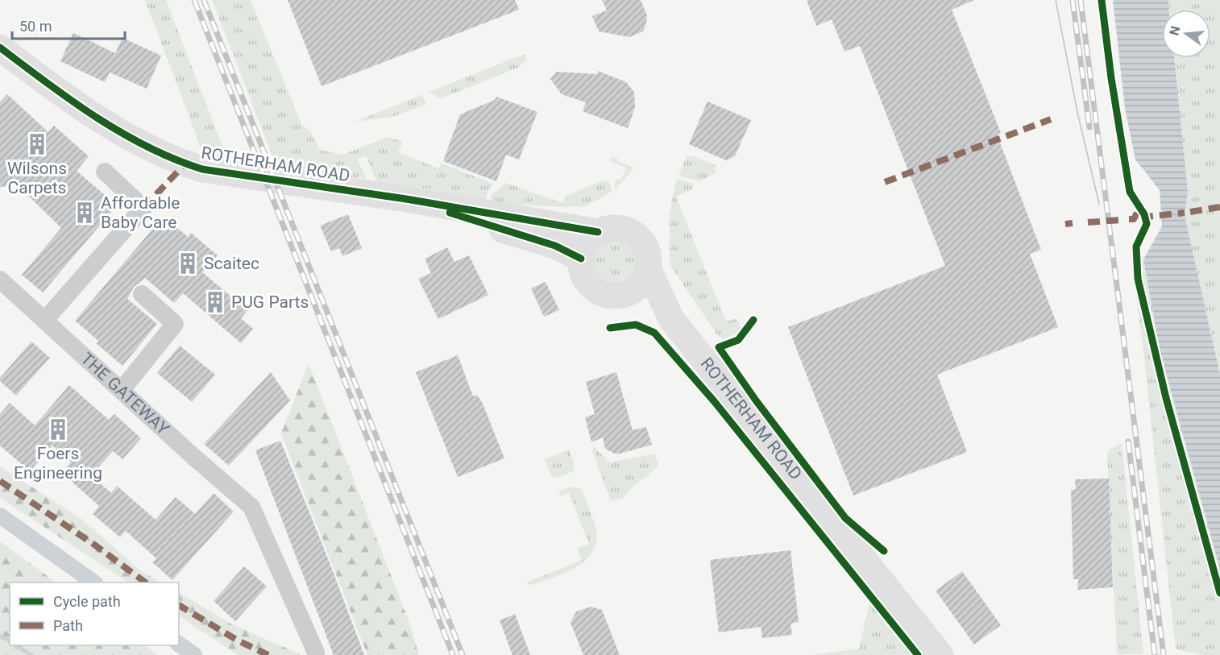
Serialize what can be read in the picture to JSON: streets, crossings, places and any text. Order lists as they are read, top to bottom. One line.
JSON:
{"streets":{"main road":["ROTHERHAM ROAD"],"street":["THE GATEWAY"]},"places":{"building":["Wilsons Carpets","Affordable Baby Care","Scaitec","PUG Parts","Foers Engineering"]},"legend":["Cycle path","Path"],"scale_bar":"50 m","north":"left"}
